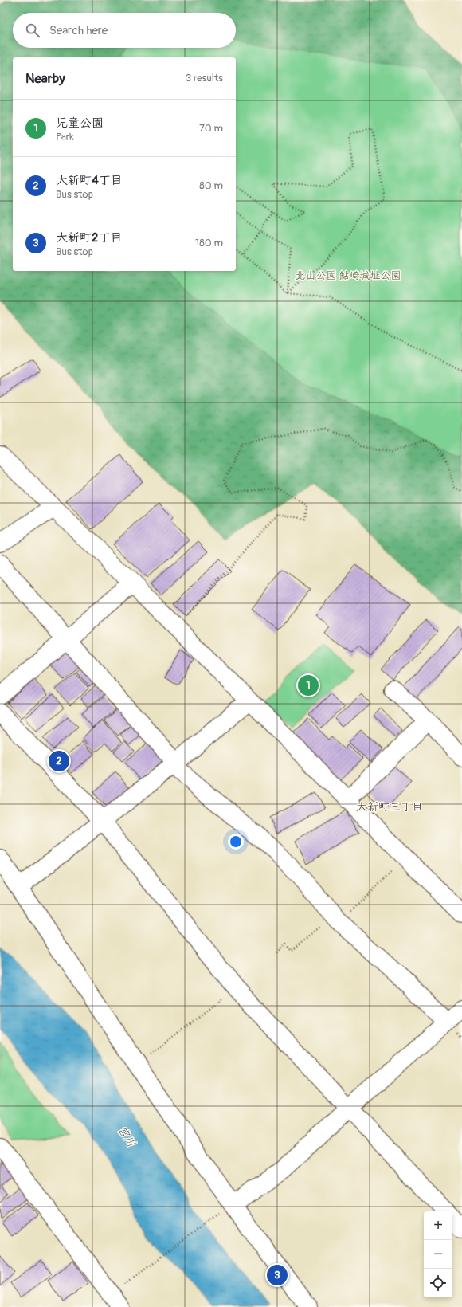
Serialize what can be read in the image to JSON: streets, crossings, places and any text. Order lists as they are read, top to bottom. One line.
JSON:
{"districts":["大新町三丁目"],"water":["宮川"],"parks":["北山公園 鮎崎城址公園"],"page":{"search":"Search here","heading":["Nearby","3 results"],"list":[{"mark":"1","name":"児童公園","note":"Park","value":"70 m"},{"mark":"2","name":"大新町4丁目","note":"Bus stop","value":"80 m"},{"mark":"3","name":"大新町2丁目","note":"Bus stop","value":"180 m"}],"pins":["1","2","3"],"map_buttons":["+","−"]}}
